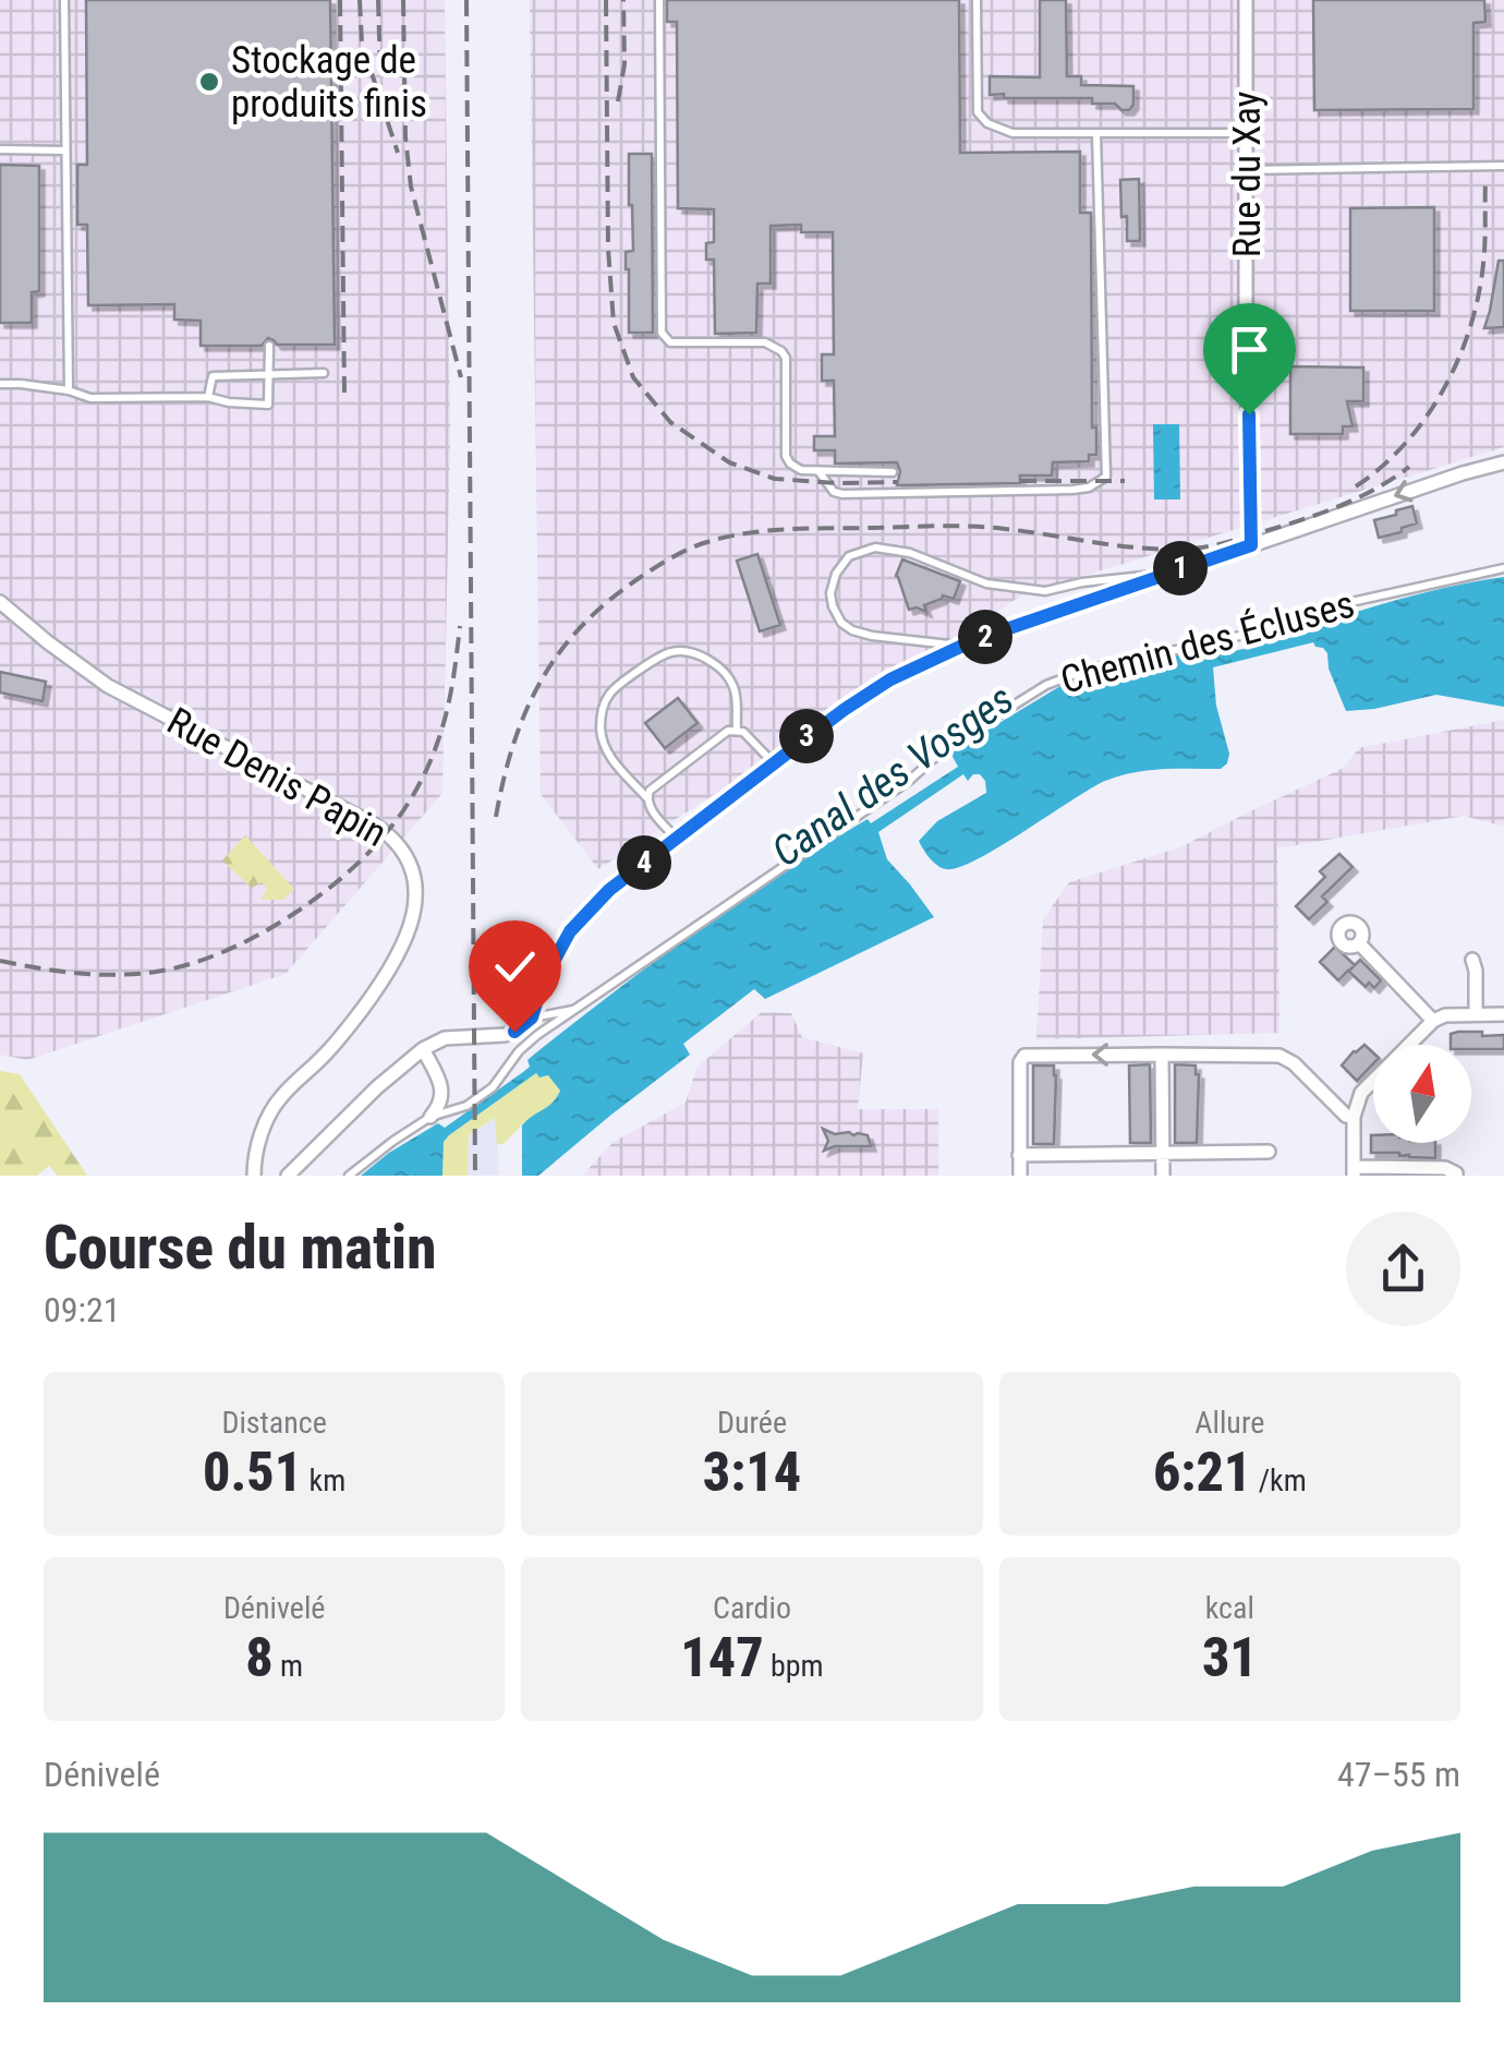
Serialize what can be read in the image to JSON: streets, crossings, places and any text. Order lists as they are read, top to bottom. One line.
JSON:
{"streets":{"street":["Rue du Xay","Rue Denis Papin"],"lane":["Chemin des Écluses"]},"water":["Canal des Vosges"],"places":["Stockage de produits finis"],"north":"top","page":{"pins":["1","2","3","4"],"heading":["Course du matin","09:21"],"stats":[["Distance","0.51 km"],["Durée","3:14"],["Allure","6:21 /km"],["Dénivelé","8 m"],["Cardio","147 bpm"],["kcal","31"]],"chart":["Dénivelé","47–55 m"]}}
